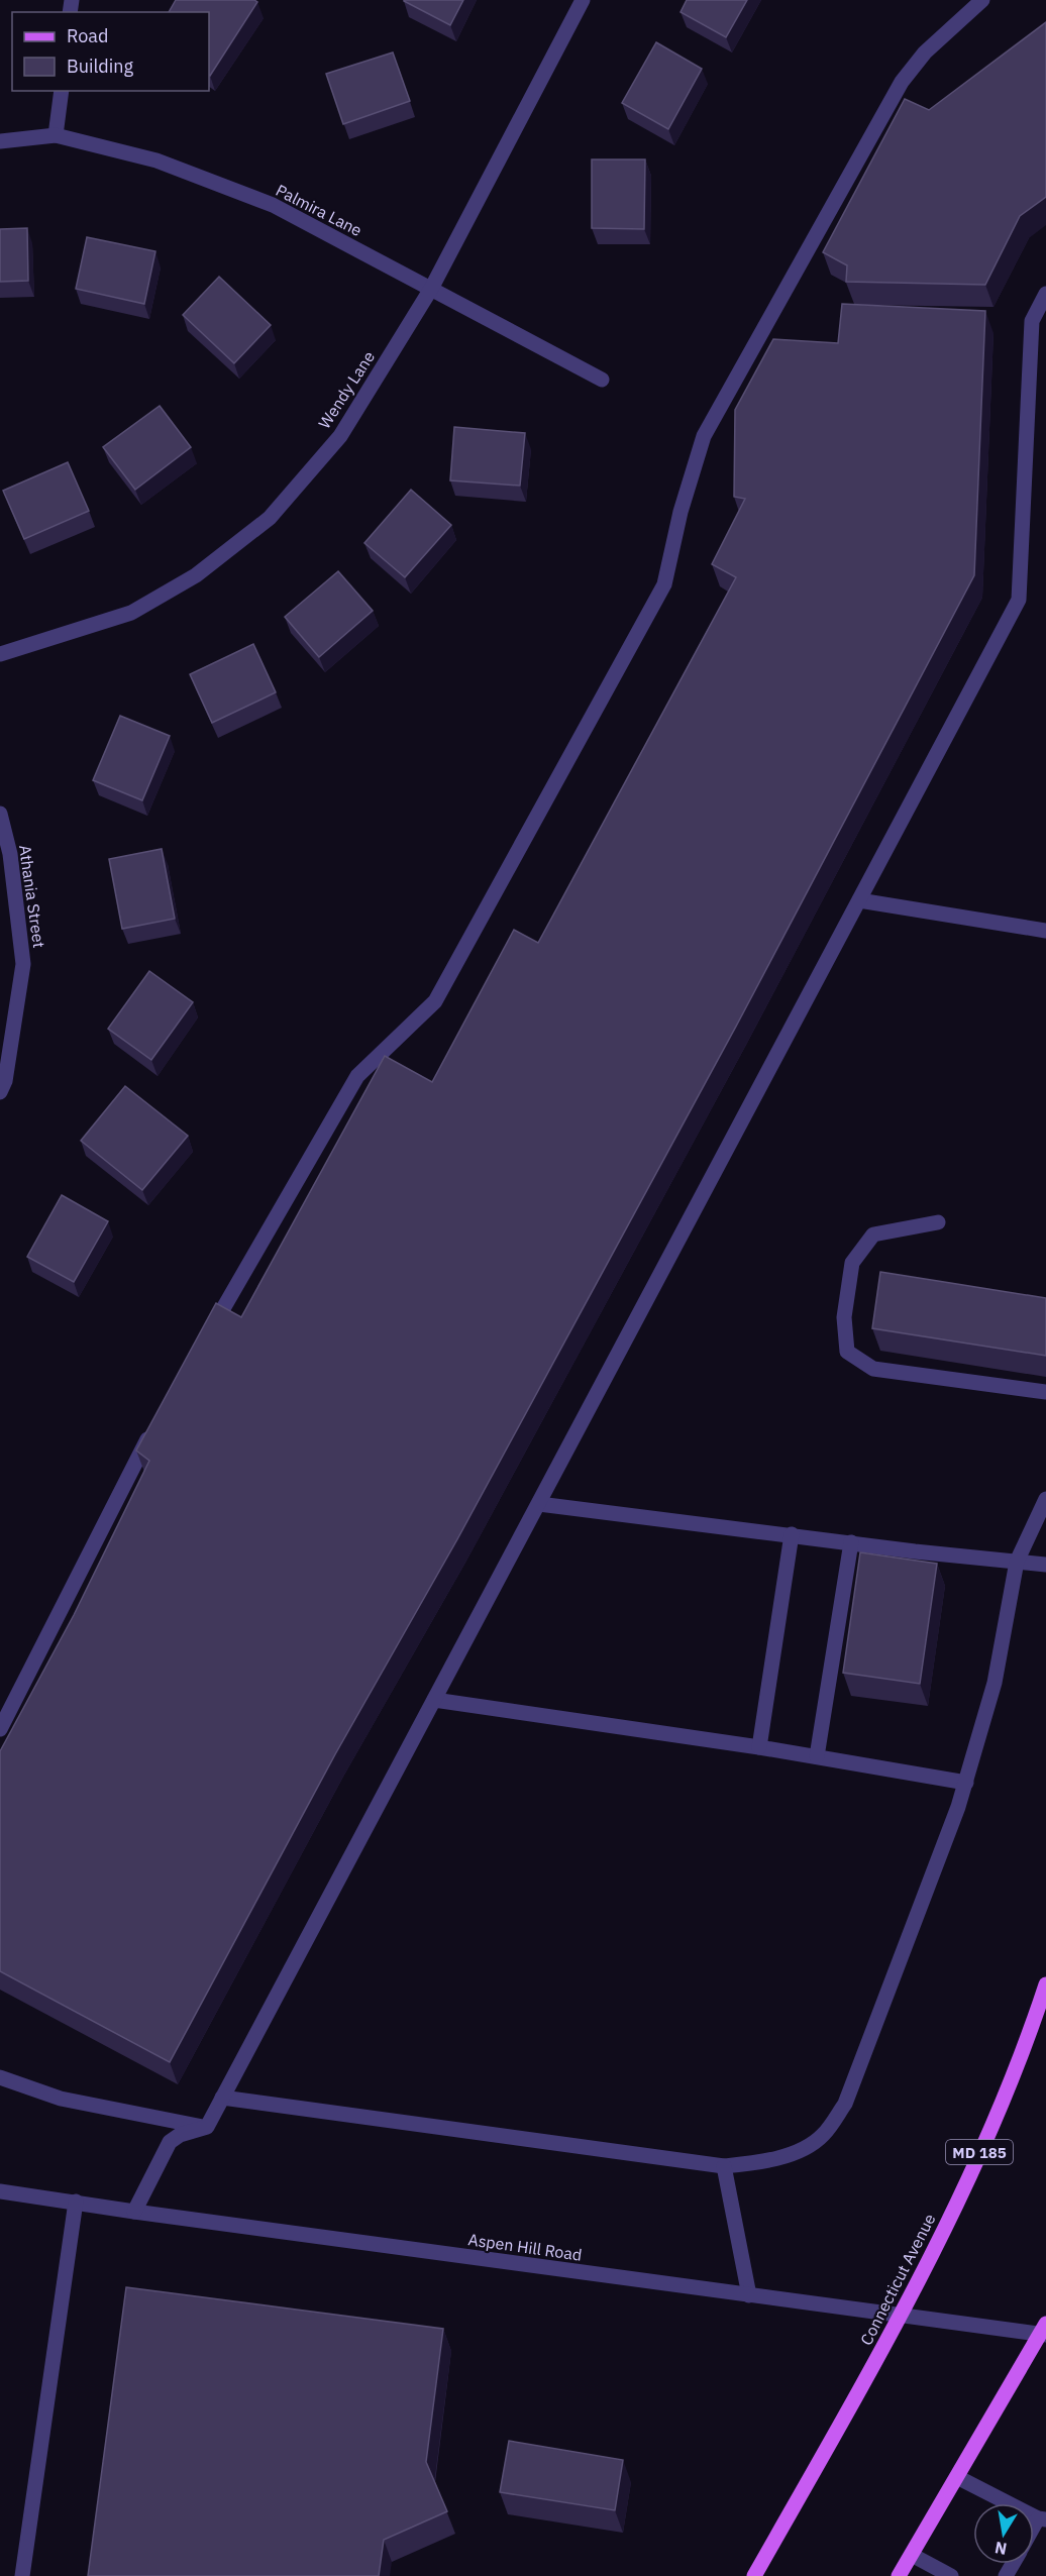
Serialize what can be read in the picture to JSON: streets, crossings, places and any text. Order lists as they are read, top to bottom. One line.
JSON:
{"streets":{"main road":["MD 185","Connecticut Avenue"],"street":["Palmira Lane","Wendy Lane","Athania Street","Aspen Hill Road"]},"crossings":[["Palmira Lane","Wendy Lane"],["Aspen Hill Road","Connecticut Avenue"]],"legend":["Road","Building"],"north":"bottom"}
